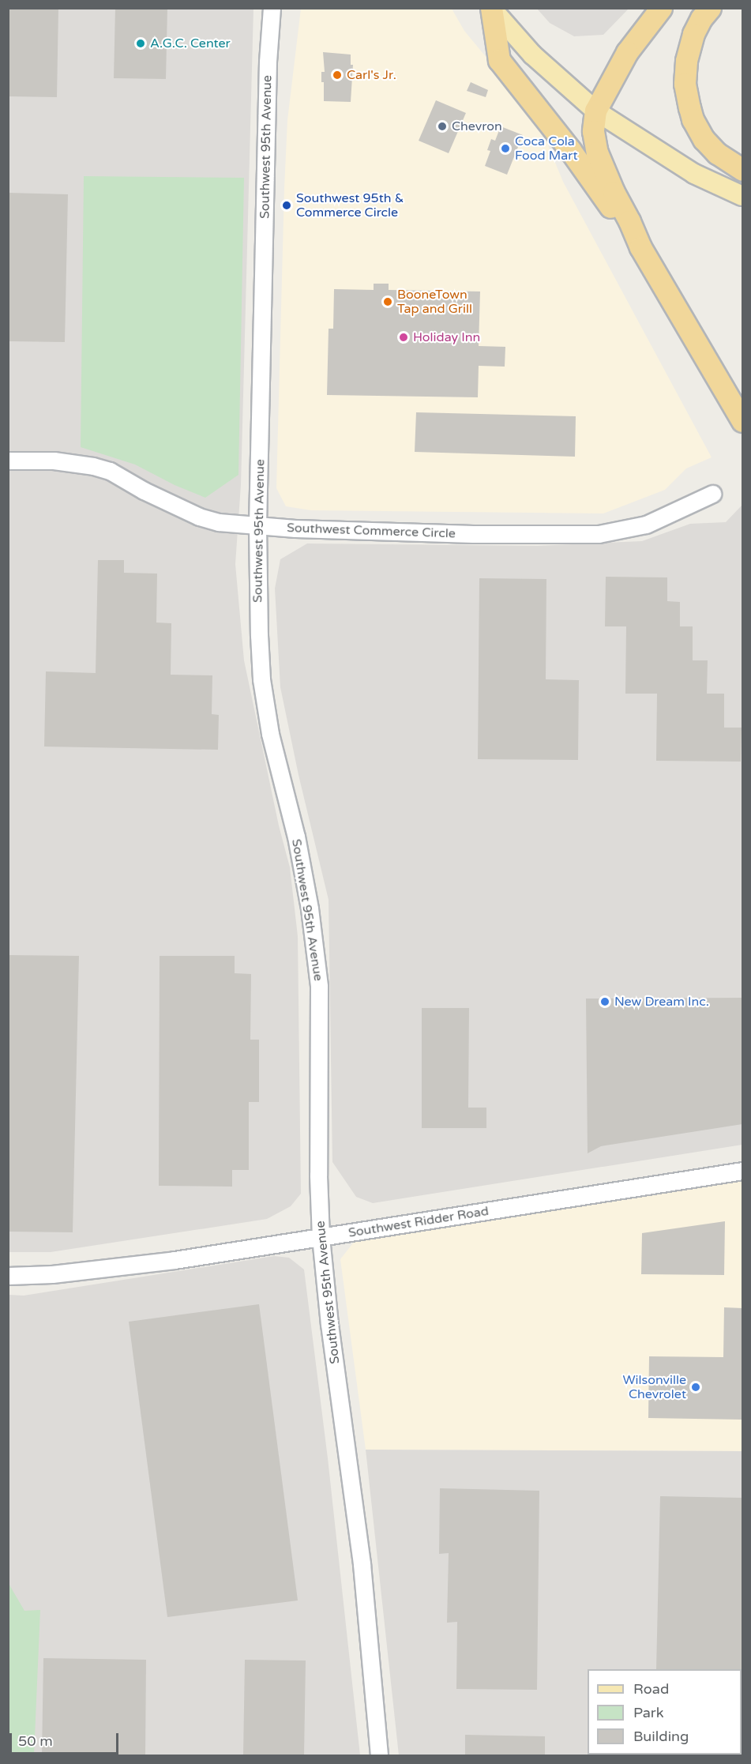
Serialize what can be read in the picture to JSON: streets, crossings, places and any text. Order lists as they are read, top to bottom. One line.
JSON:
{"streets":{"main road":["Southwest 95th Avenue","Southwest Commerce Circle","Southwest Ridder Road"]},"crossings":[["Southwest 95th Avenue","Southwest Commerce Circle"],["Southwest 95th Avenue","Southwest Ridder Road"]],"places":["A.G.C. Center","Carl's Jr.","Chevron","Coca Cola Food Mart","Southwest 95th & Commerce Circle","BooneTown Tap and Grill","Holiday Inn","New Dream Inc.","Wilsonville Chevrolet"],"legend":["Road","Park","Building"],"scale_bar":"50 m"}
